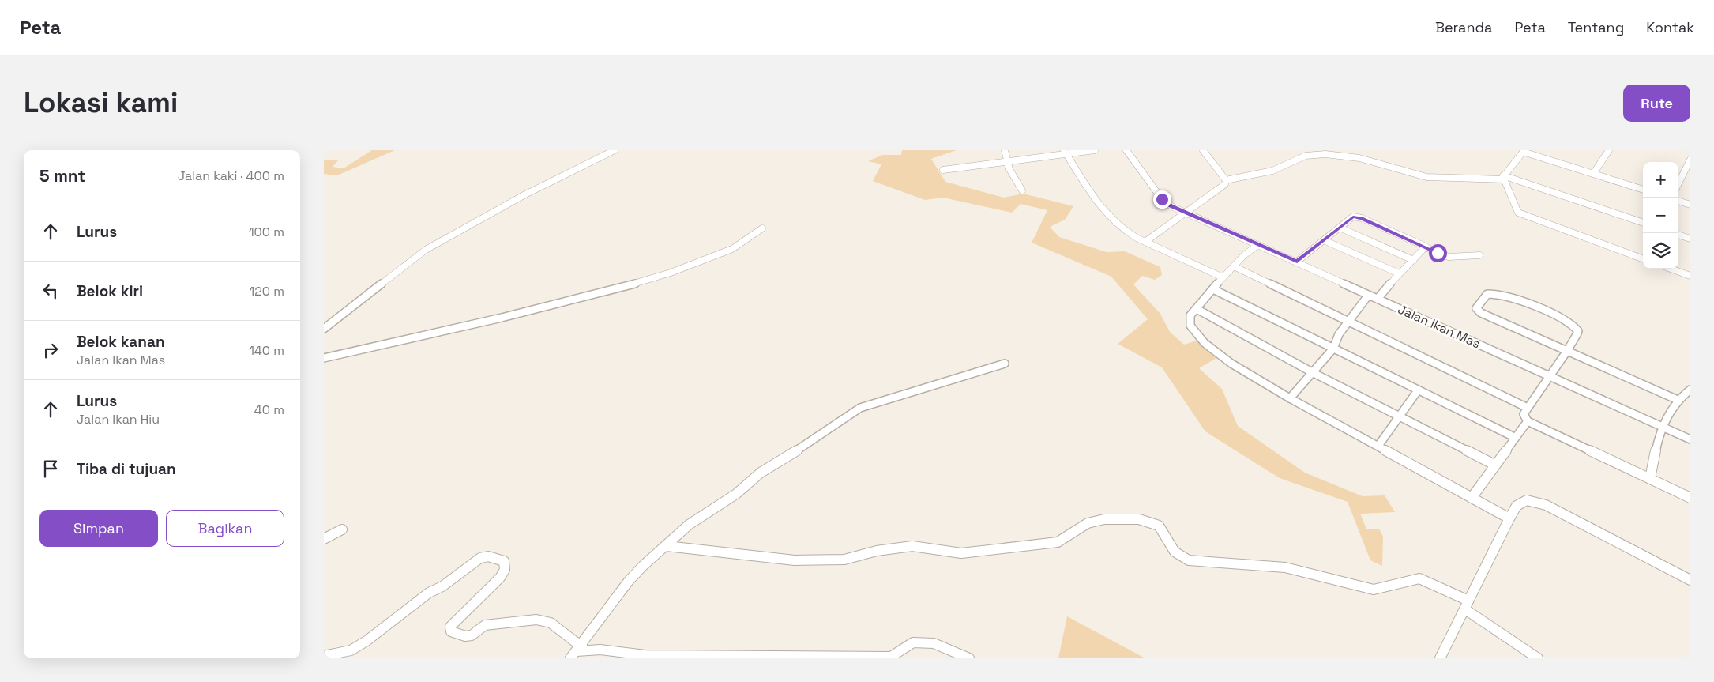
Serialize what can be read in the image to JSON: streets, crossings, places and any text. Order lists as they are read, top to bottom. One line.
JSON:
{"streets":{"street":["Jalan Ikan Mas"]},"page":{"header":"Peta","nav":["Beranda","Peta","Tentang","Kontak"],"buttons":["Rute",["Simpan","Bagikan"]],"title":"Lokasi kami","heading":["5 mnt","Jalan kaki · 400 m"],"map_buttons":["+","−"],"list":[["Lurus","100 m"],["Belok kiri","120 m"],["Belok kanan","Jalan Ikan Mas","140 m"],["Lurus","Jalan Ikan Hiu","40 m"],"Tiba di tujuan"]}}
